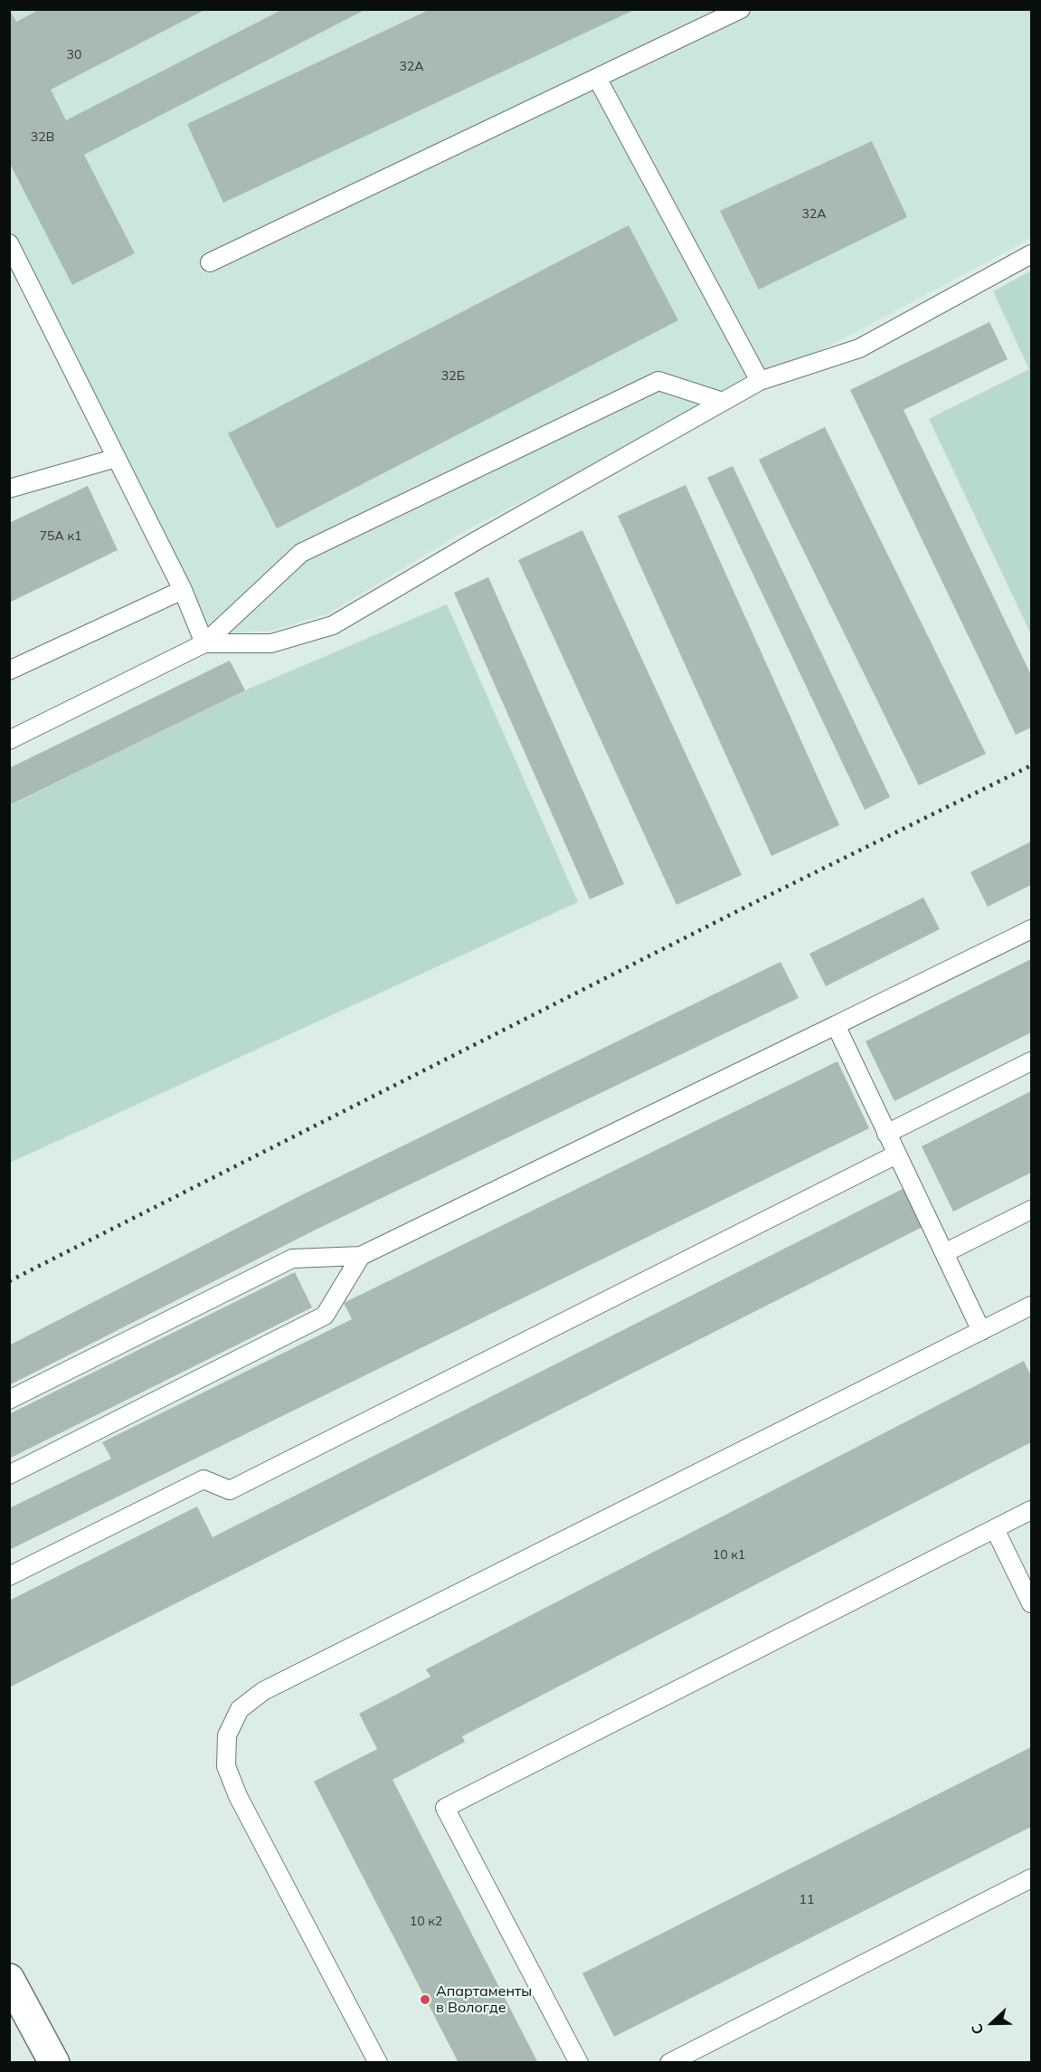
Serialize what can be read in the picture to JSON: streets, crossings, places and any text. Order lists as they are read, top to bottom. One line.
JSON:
{"places":["Апартаменты в Вологде"],"house_numbers":["30","32А","32В","32А","32Б","75А к1","10 к1","11","10 к2"],"north":"left"}
